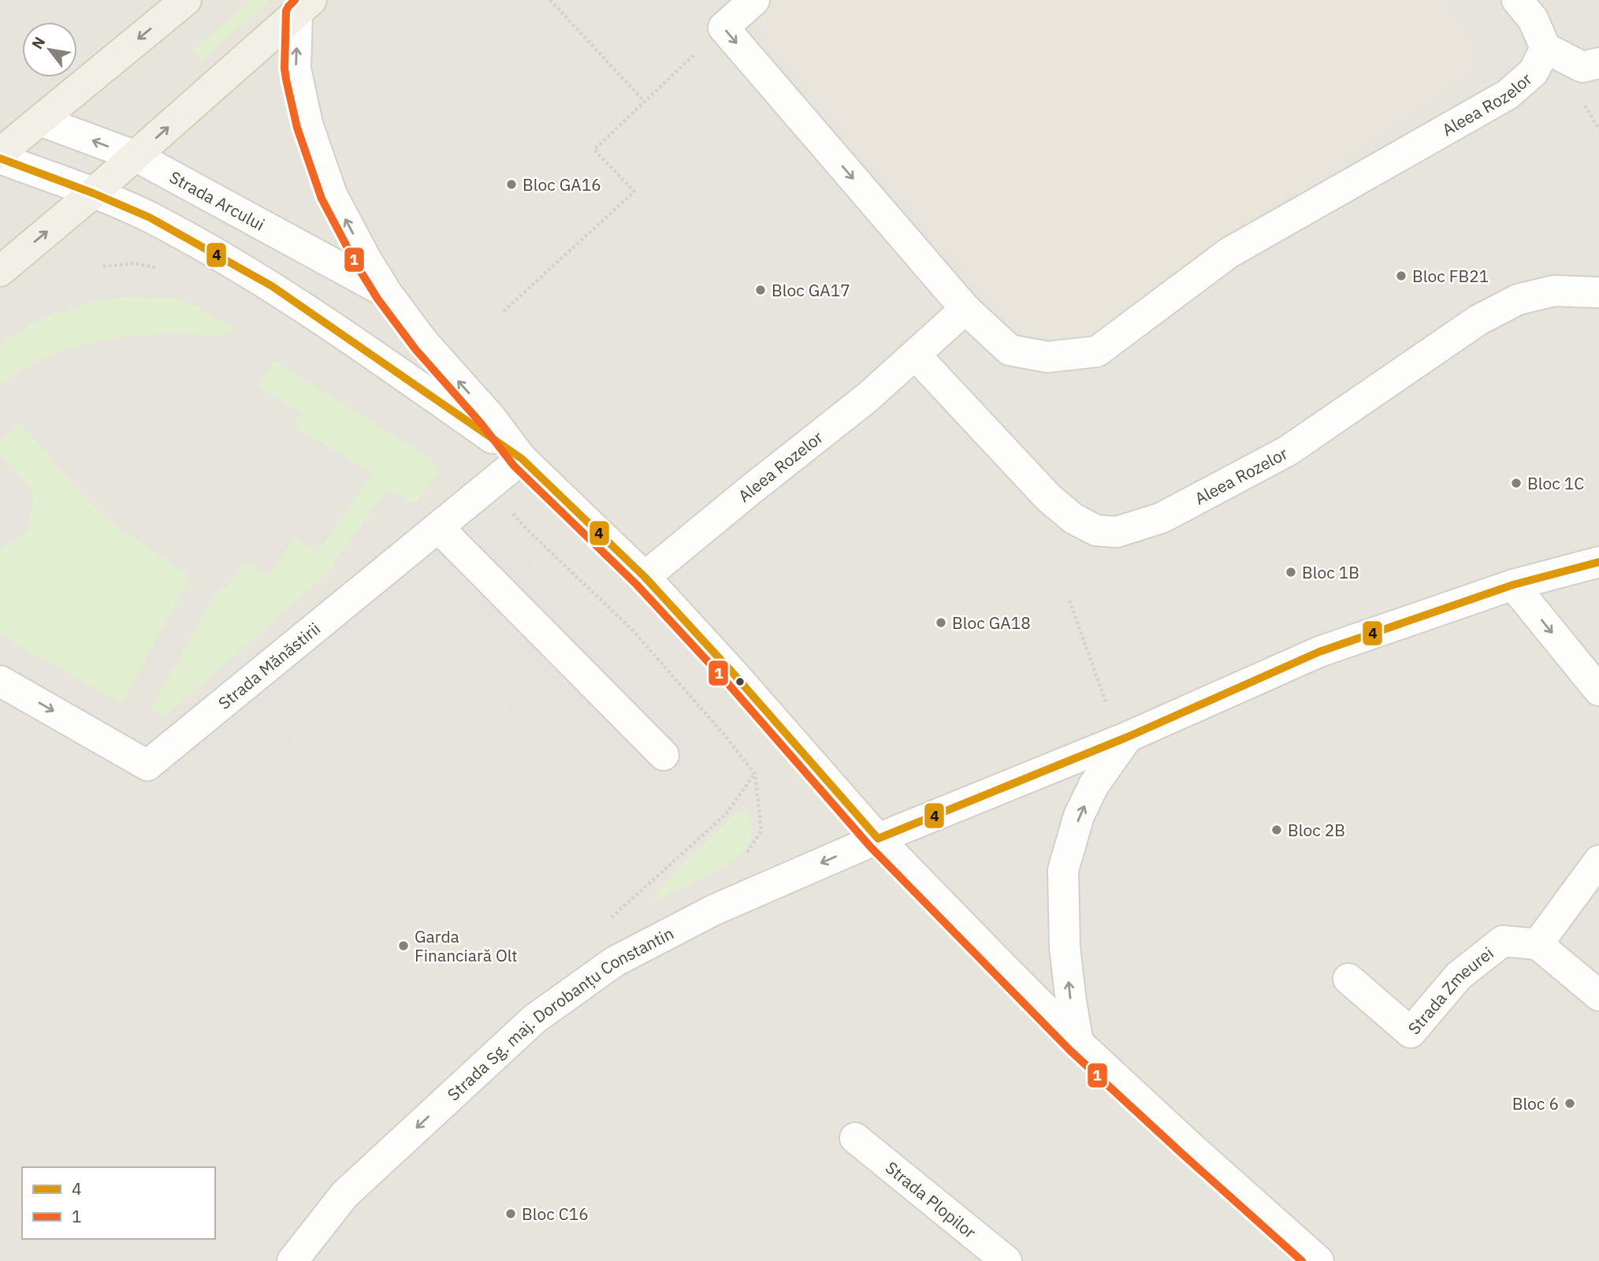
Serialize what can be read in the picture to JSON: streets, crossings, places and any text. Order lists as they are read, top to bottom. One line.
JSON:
{"streets":{"street":["Aleea Rozelor","Strada Arcului","Strada Mănăstirii","Strada Zmeurei","Strada Sg. maj. Dorobanțu Constantin","Strada Plopilor"]},"crossings":[["Aleea Rozelor","Strada Arcului"],["Strada Arcului","Strada Mănăstirii"],["Strada Arcului","Strada Sg. maj. Dorobanțu Constantin"]],"one_way":["Strada Mănăstirii","Strada Sg. maj. Dorobanțu Constantin"],"places":["Bloc GA16","Bloc FB21","Bloc GA17","Bloc 1C","Bloc 1B","Bloc GA18","Bloc 2B","Garda Financiară Olt","Bloc 6","Bloc C16"],"lines":["transit line 1","transit line 4"],"legend":["4","1"],"north":"top left"}
